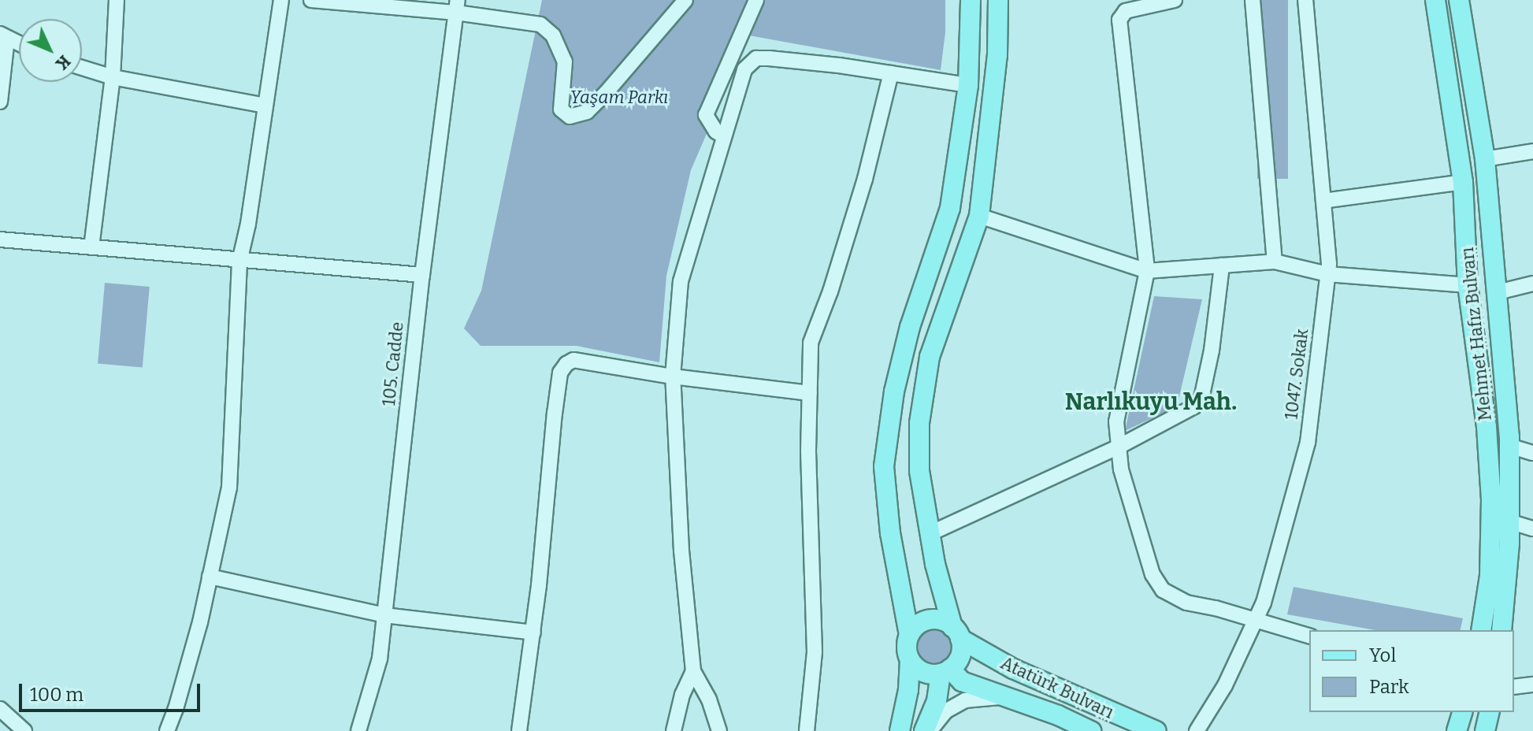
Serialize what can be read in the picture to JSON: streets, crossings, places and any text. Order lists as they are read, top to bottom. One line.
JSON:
{"streets":{"main road":["Mehmet Hafız Bulvarı","Atatürk Bulvarı"],"street":["105. Cadde","1047. Sokak"]},"districts":["Narlıkuyu Mah."],"parks":["Yaşam Parkı"],"legend":["Yol","Park"],"scale_bar":"100 m","north":"bottom right"}
